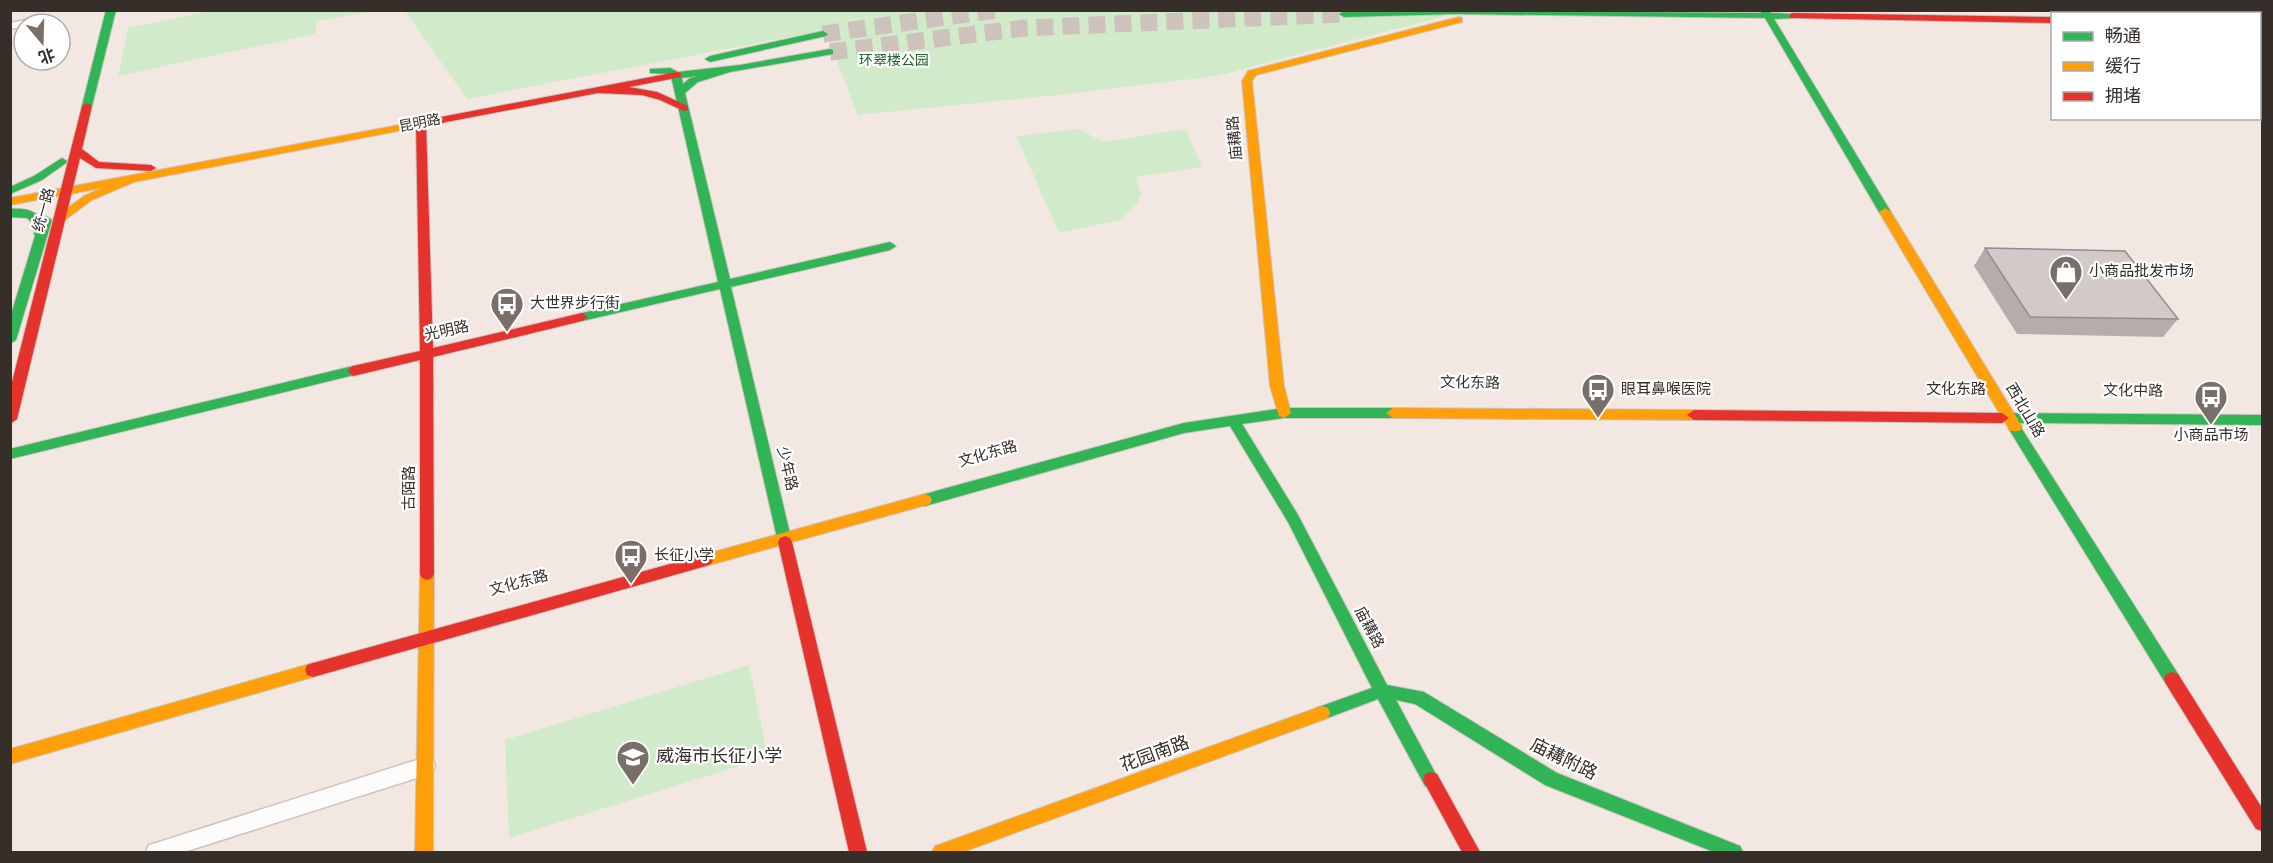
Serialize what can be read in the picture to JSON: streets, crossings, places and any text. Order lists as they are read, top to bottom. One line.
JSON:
{"streets":{"main road":["昆明路","庙耩路","统一路","光明路","文化东路","文化中路","西北山路","少年路","古陌路","花园南路","庙耩附路"]},"crossings":[["昆明路","统一路"],["昆明路","少年路"],["昆明路","古陌路"],["庙耩路","文化东路"],["庙耩路","花园南路"],["庙耩路","庙耩附路"],["光明路","少年路"],["光明路","古陌路"],["文化东路","文化中路"],["文化东路","西北山路"],["文化东路","少年路"],["文化东路","古陌路"],["文化中路","西北山路"],["花园南路","庙耩附路"]],"parks":["环翠楼公园"],"places":{"shop":["小商品批发市场"],"bus stop":["大世界步行街","眼耳鼻喉医院","小商品市场","长征小学"],"school or university":["威海市长征小学"]},"legend":["畅通","缓行","拥堵"],"north":"bottom"}
